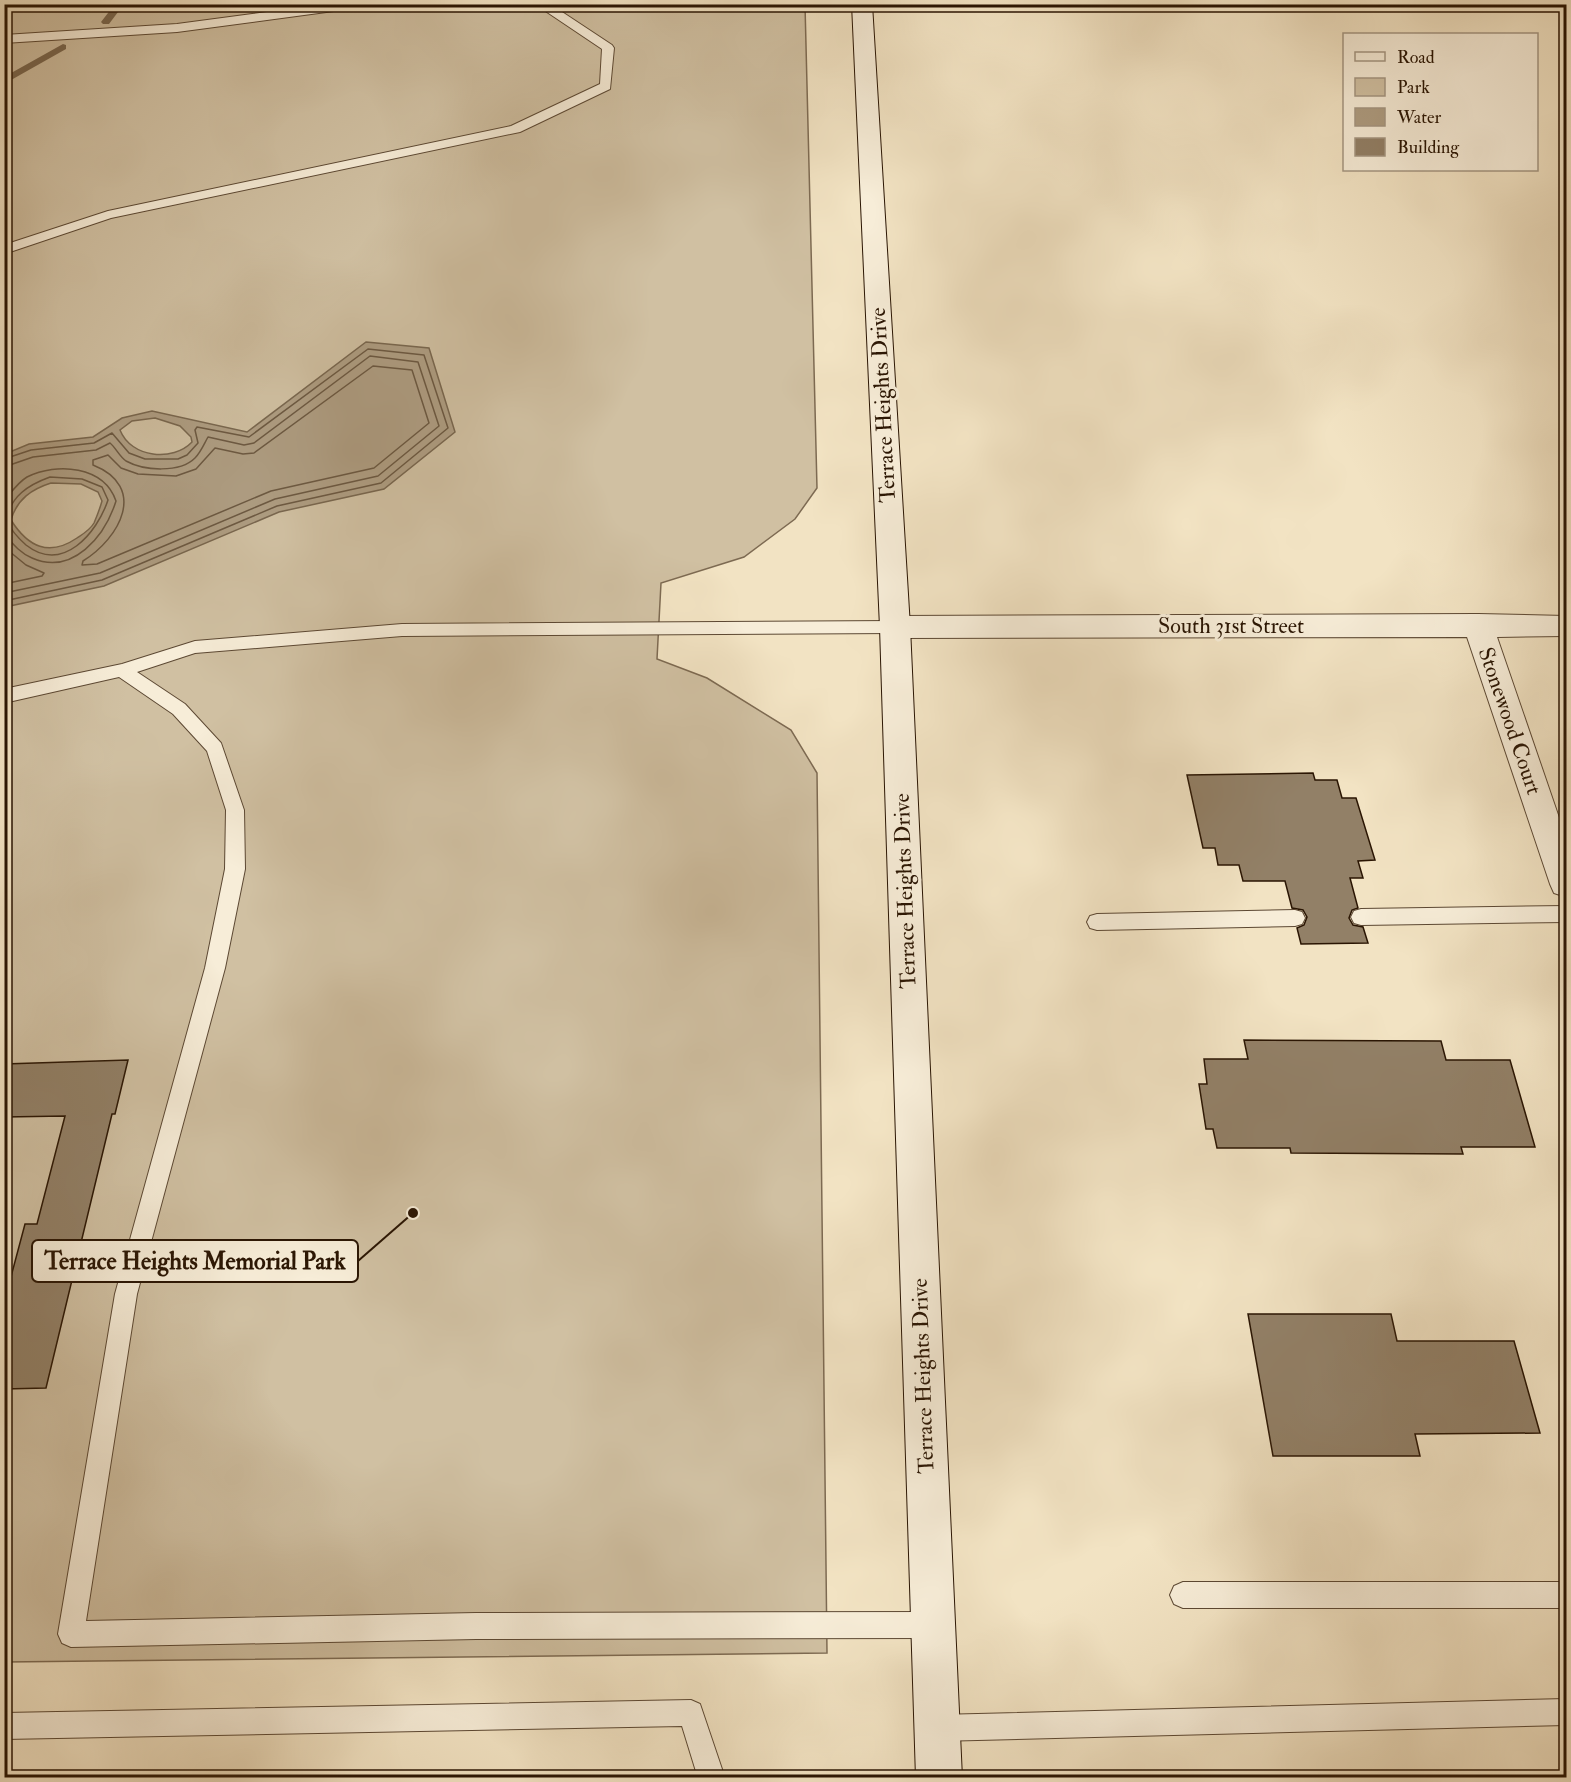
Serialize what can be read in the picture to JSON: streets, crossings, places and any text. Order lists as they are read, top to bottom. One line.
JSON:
{"streets":{"main road":["Terrace Heights Drive","South 31st Street","Stonewood Court"]},"crossings":[["Terrace Heights Drive","South 31st Street"],["South 31st Street","Stonewood Court"]],"places":["Terrace Heights Memorial Park"],"legend":["Road","Park","Water","Building"]}
